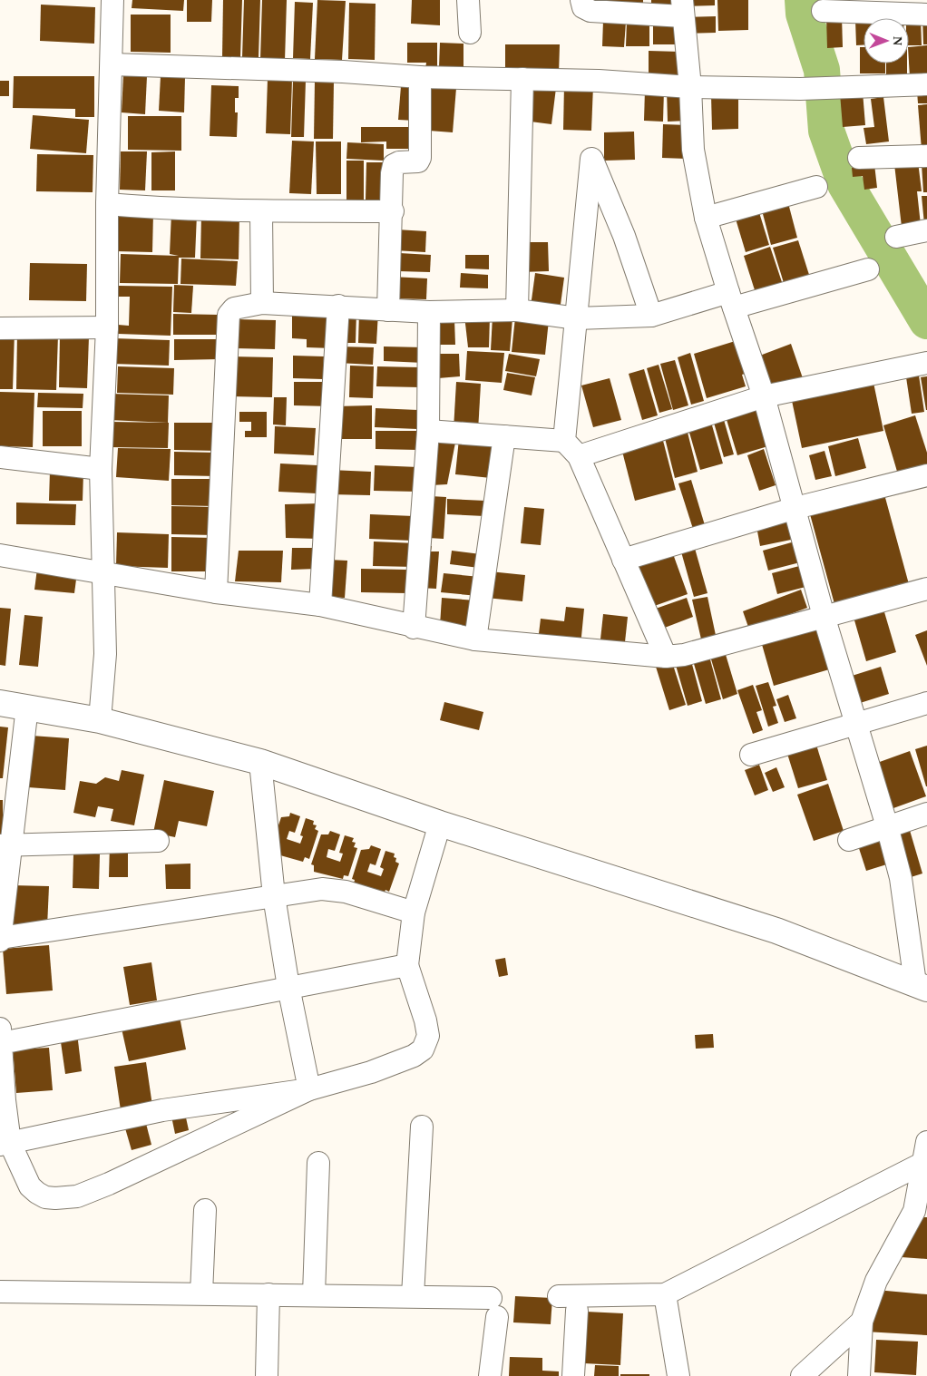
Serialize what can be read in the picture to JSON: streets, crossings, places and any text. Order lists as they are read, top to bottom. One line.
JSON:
{"north":"right"}
